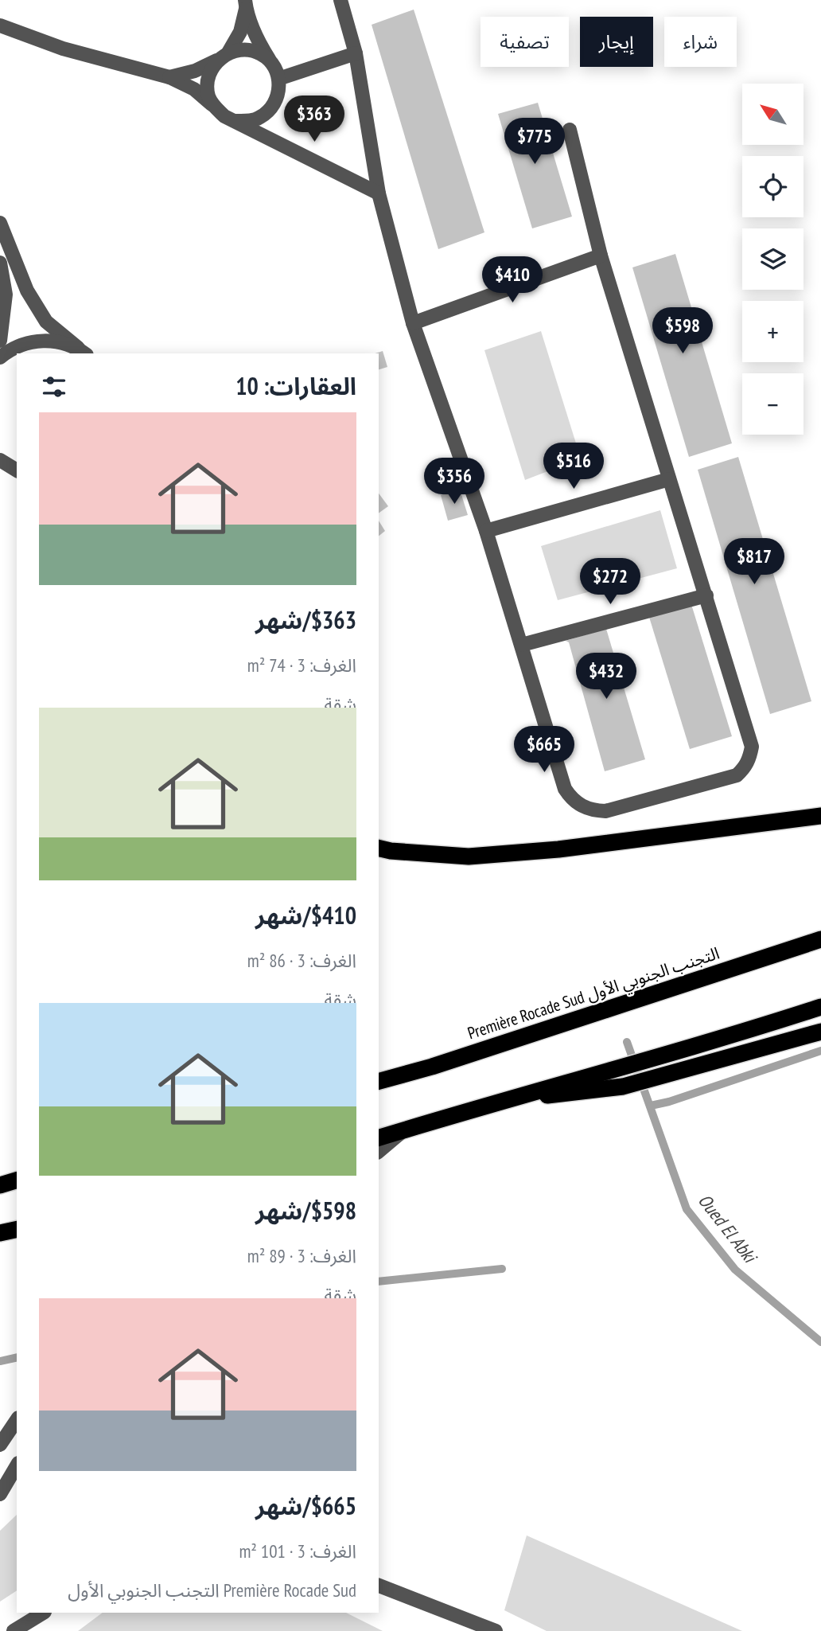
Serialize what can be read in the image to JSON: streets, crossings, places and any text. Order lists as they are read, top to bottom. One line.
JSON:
{"streets":{"highway":["Première Rocade Sud التجنب الجنوبي الأول"]},"water":["Oued El Abki"],"north":"top left","page":{"chip":["شراء","إيجار","تصفية"],"map_buttons":["+","−"],"price":["$363","$775","$410","$598","$516","$356","$817","$272","$432","$665"],"heading":"العقارات: 10","list":[{"name":"$363/شهر","note":"الغرف: 3 · 74 m² · شقة"},{"name":"$410/شهر","note":"الغرف: 3 · 86 m² · شقة"},{"name":"$598/شهر","note":"الغرف: 3 · 89 m² · شقة"},{"name":"$665/شهر","note":"الغرف: 3 · 101 m² · Première Rocade Sud التجنب الجنوبي الأول"}]}}
